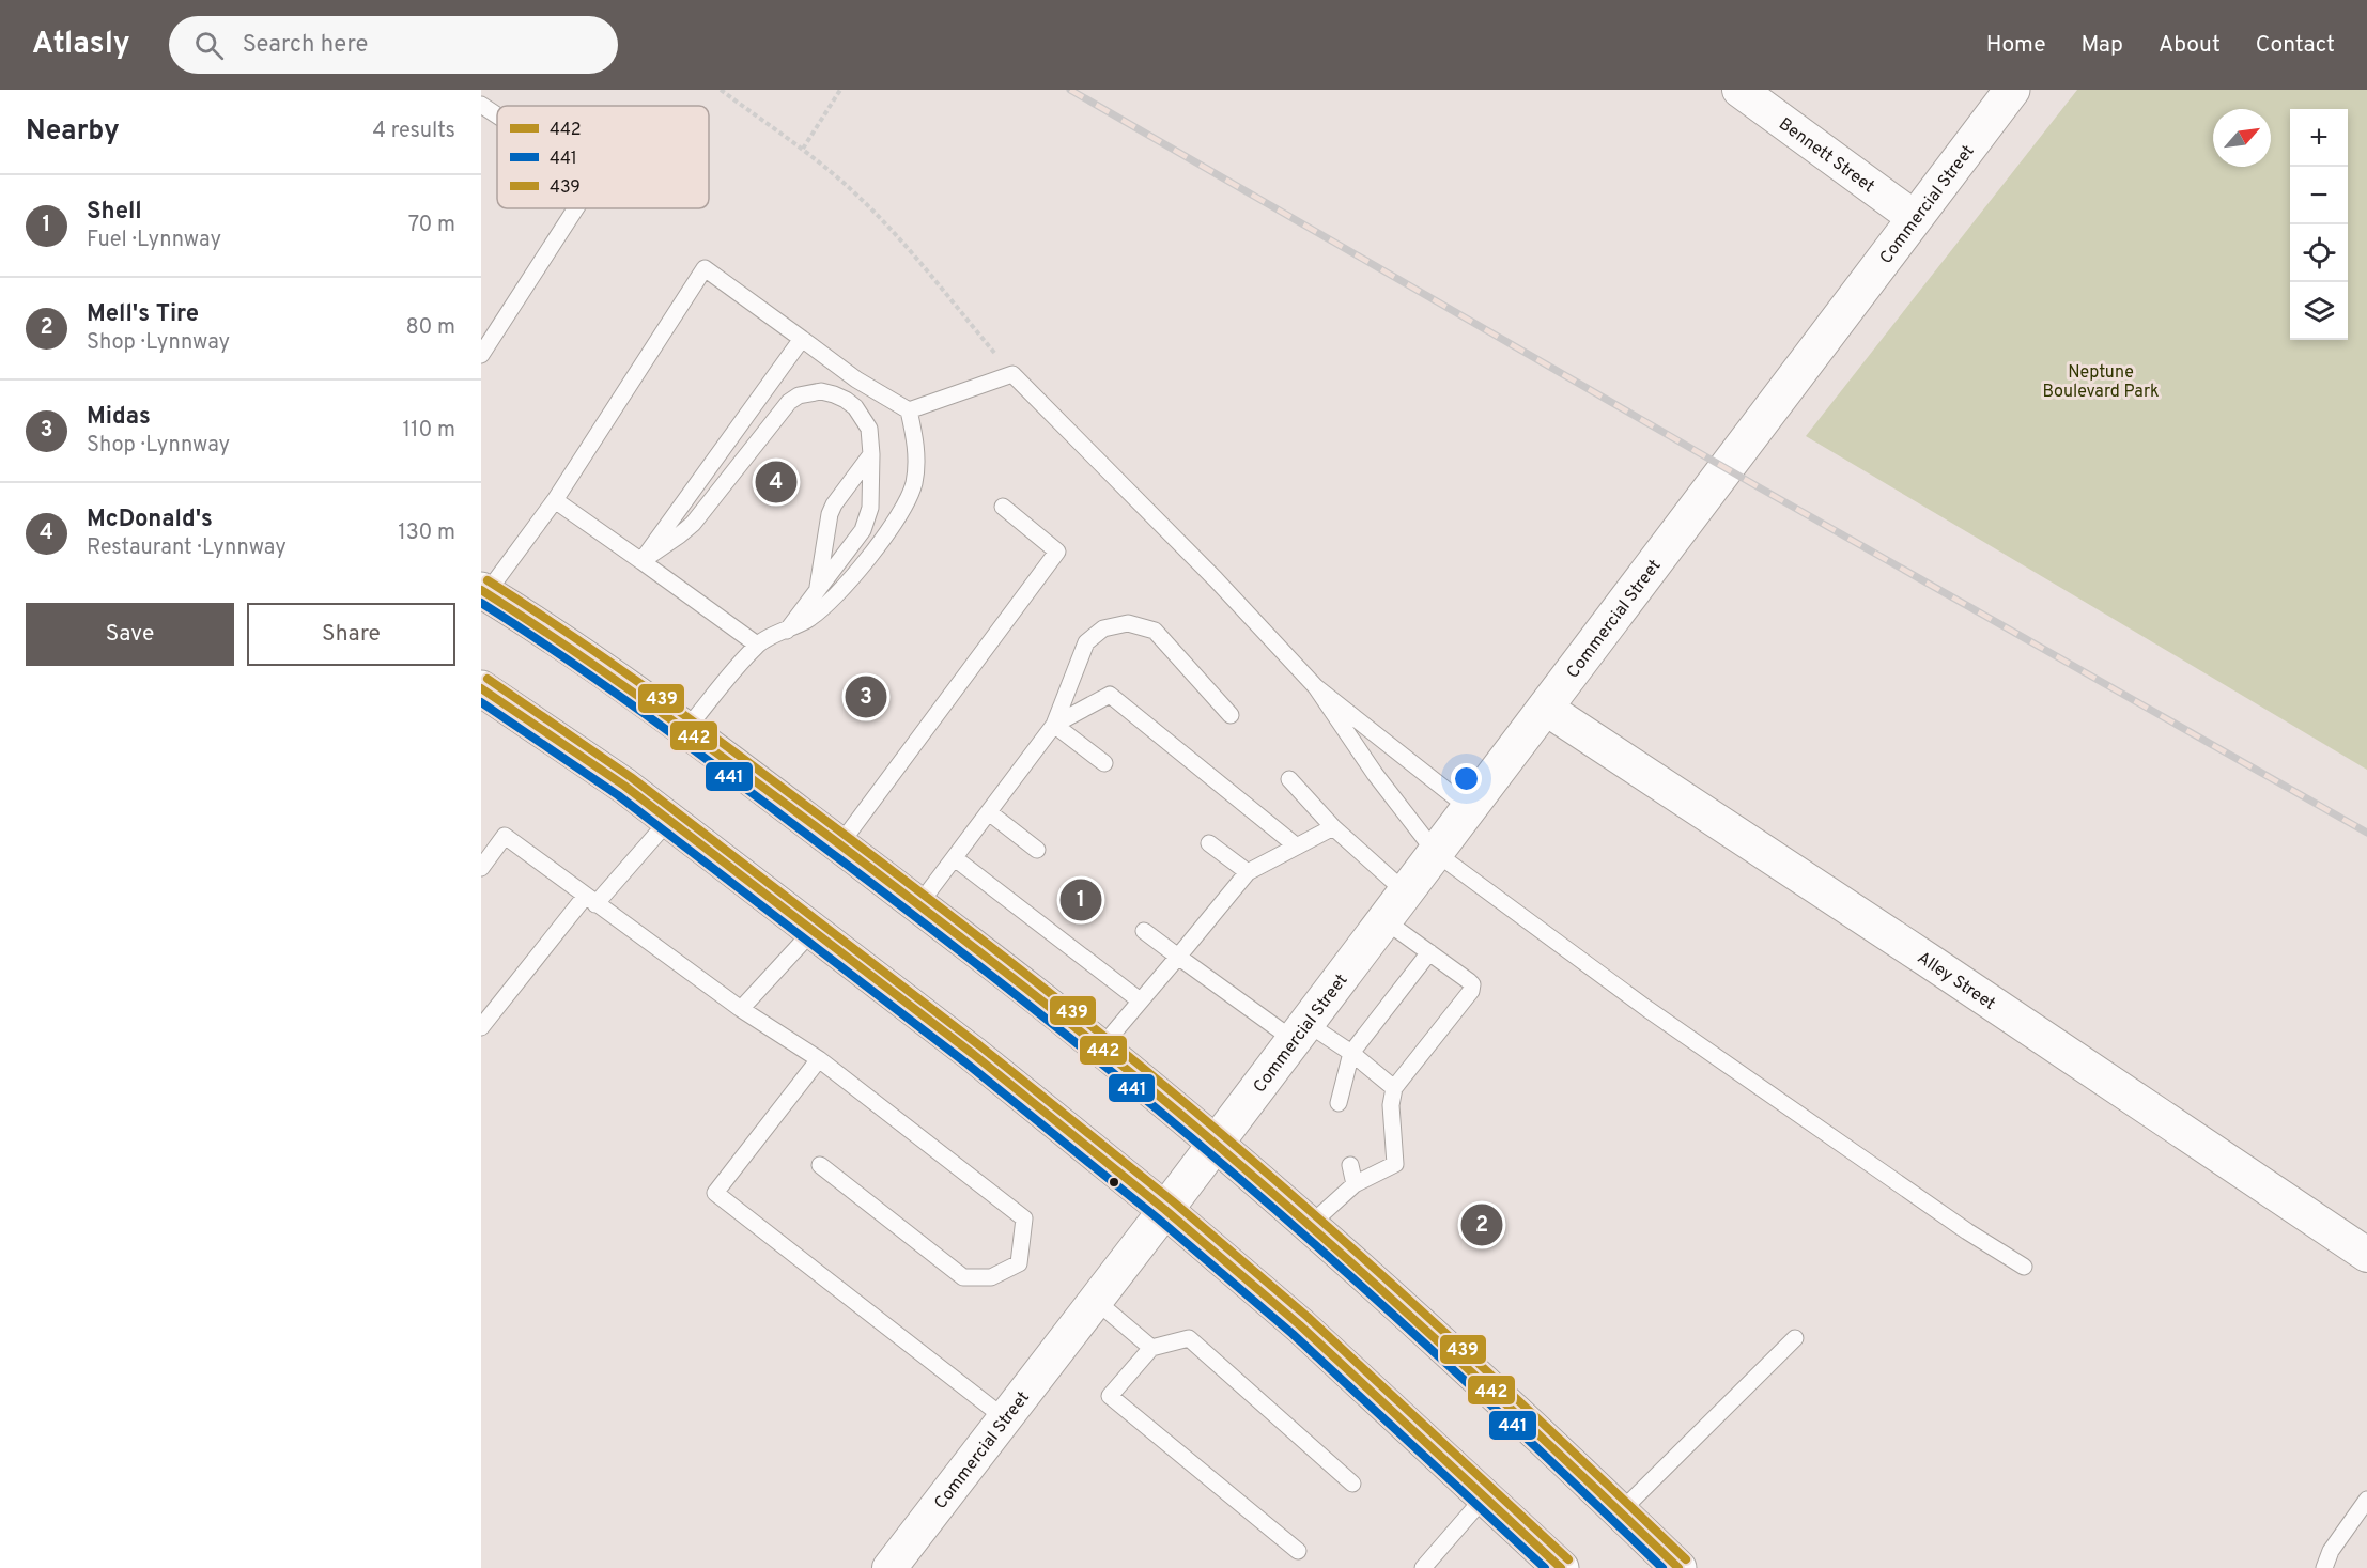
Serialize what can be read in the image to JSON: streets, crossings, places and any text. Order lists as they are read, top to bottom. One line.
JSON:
{"streets":{"main road":["Commercial Street"],"street":["Bennett Street","Alley Street"]},"crossings":[["Bennett Street","Commercial Street"],["Commercial Street","Alley Street"]],"parks":["Neptune Boulevard Park"],"lines":["transit line 439","transit line 442","transit line 441"],"legend":["442","441","439"],"north":"top right","page":{"header":"Atlasly","search":"Search here","nav":["Home","Map","About","Contact"],"heading":["Nearby","4 results"],"map_buttons":["+","−"],"list":[{"mark":"1","name":"Shell","note":"Fuel · Lynnway","value":"70 m"},{"mark":"2","name":"Mell's Tire","note":"Shop · Lynnway","value":"80 m"},{"mark":"3","name":"Midas","note":"Shop · Lynnway","value":"110 m"},{"mark":"4","name":"McDonald's","note":"Restaurant · Lynnway","value":"130 m"}],"pins":["4","3","1","2"],"buttons":["Save","Share"]}}
